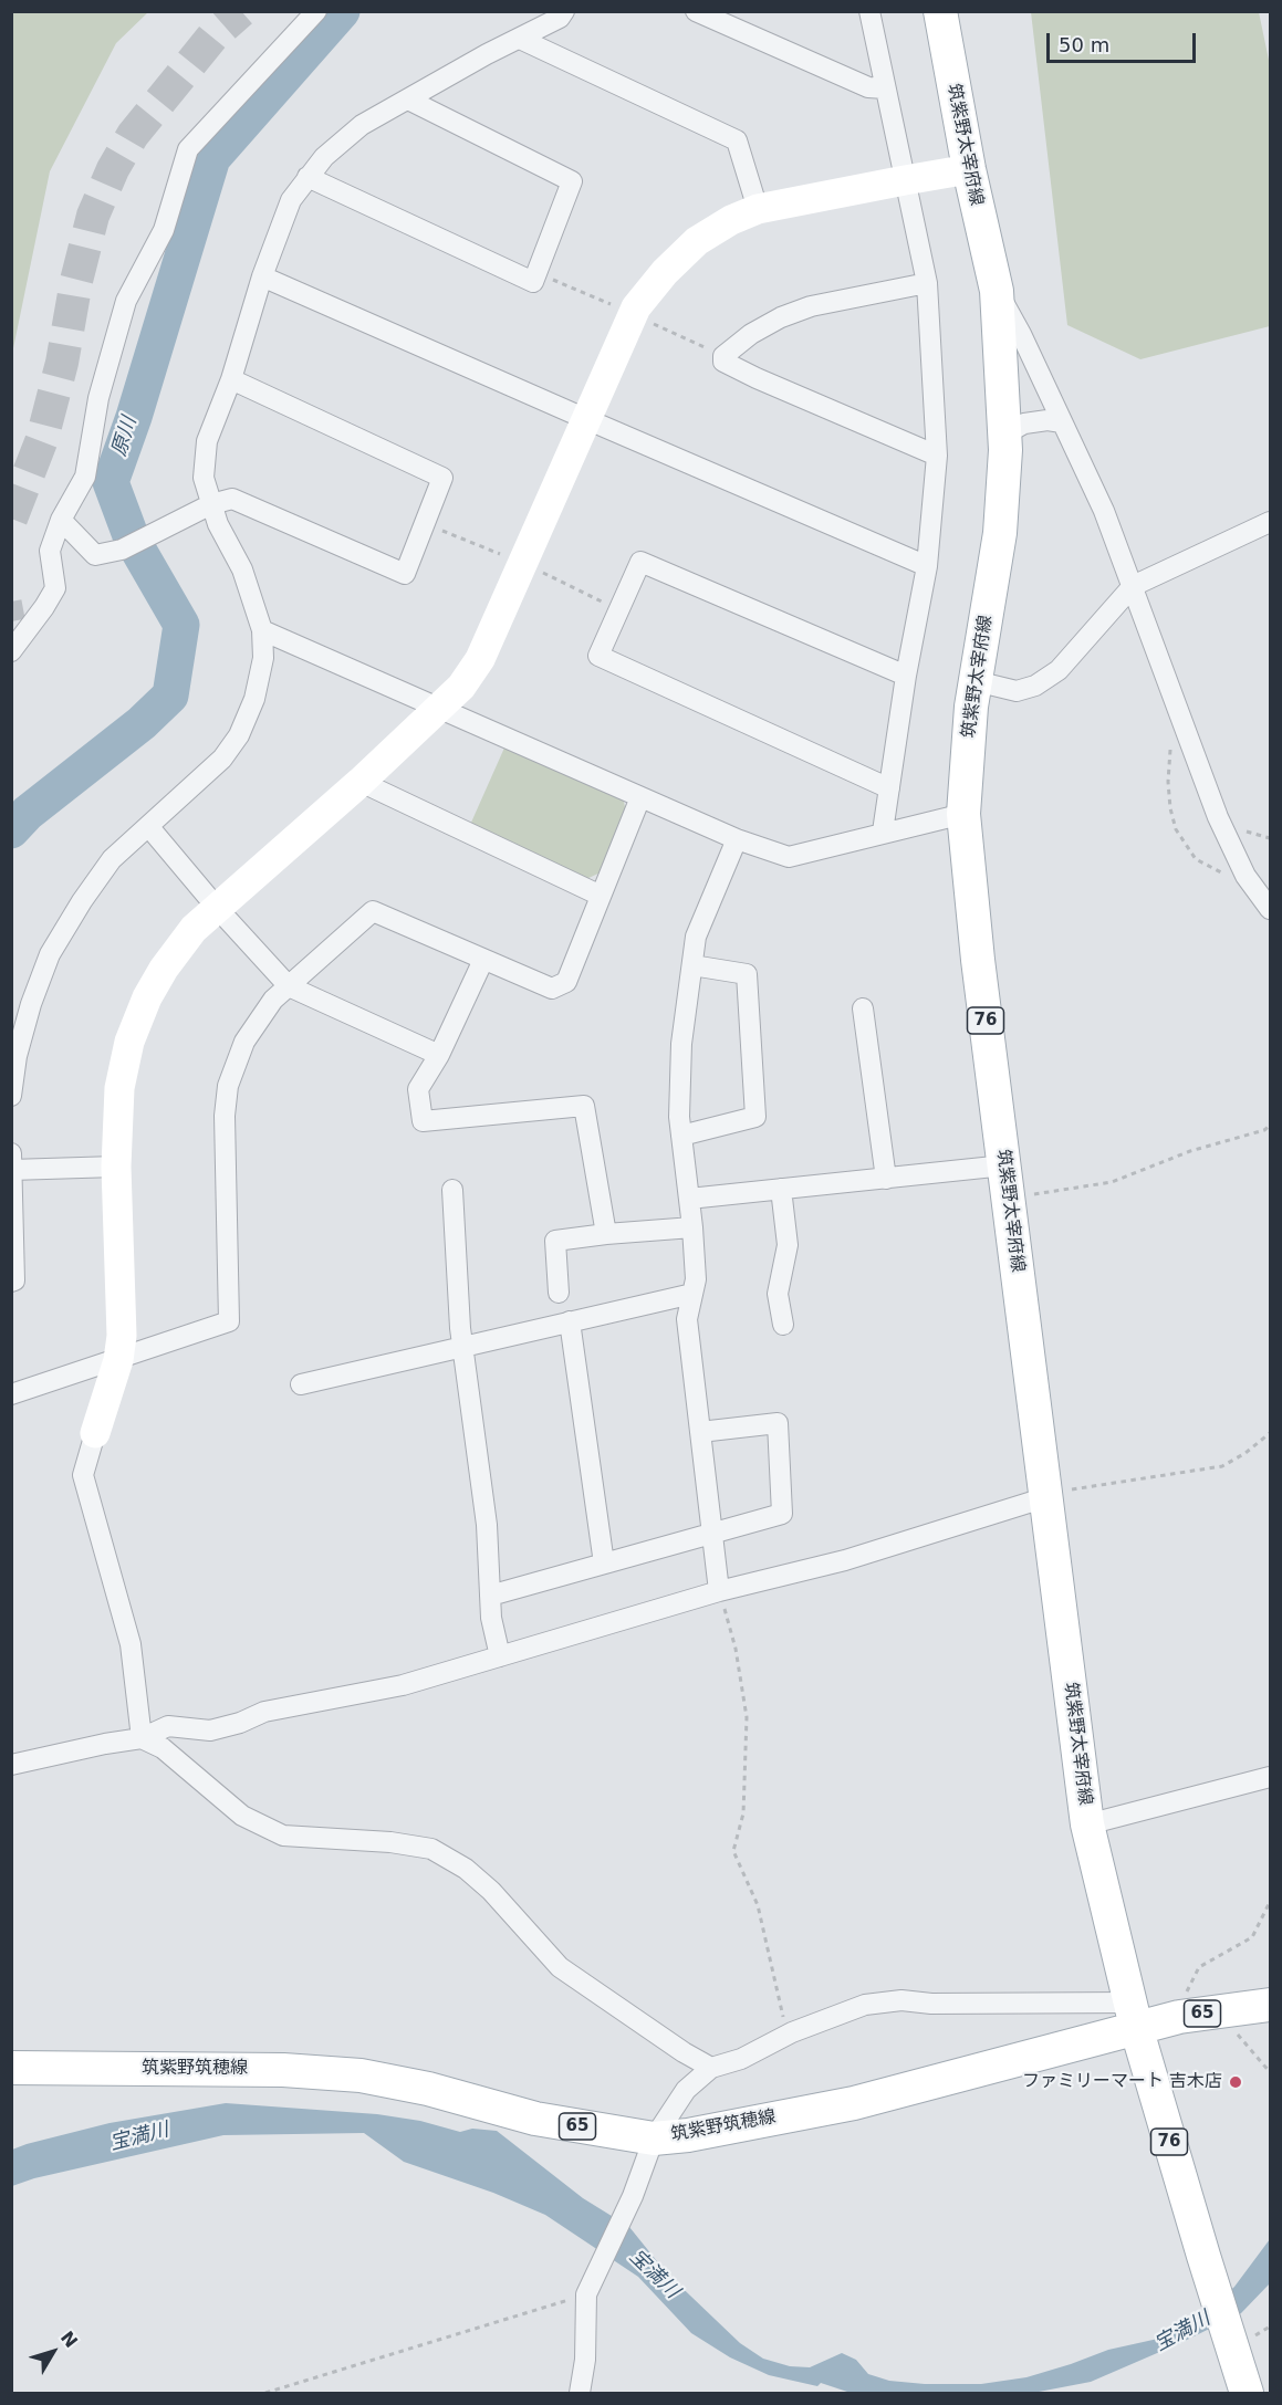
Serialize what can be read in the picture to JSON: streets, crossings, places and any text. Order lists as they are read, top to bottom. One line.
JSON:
{"streets":{"main road":["筑紫野太宰府線","76","65","筑紫野筑穂線"]},"crossings":[["筑紫野太宰府線","筑紫野筑穂線"]],"water":["原川","宝満川"],"places":["ファミリーマート 吉木店"],"scale_bar":"50 m","north":"top right"}
